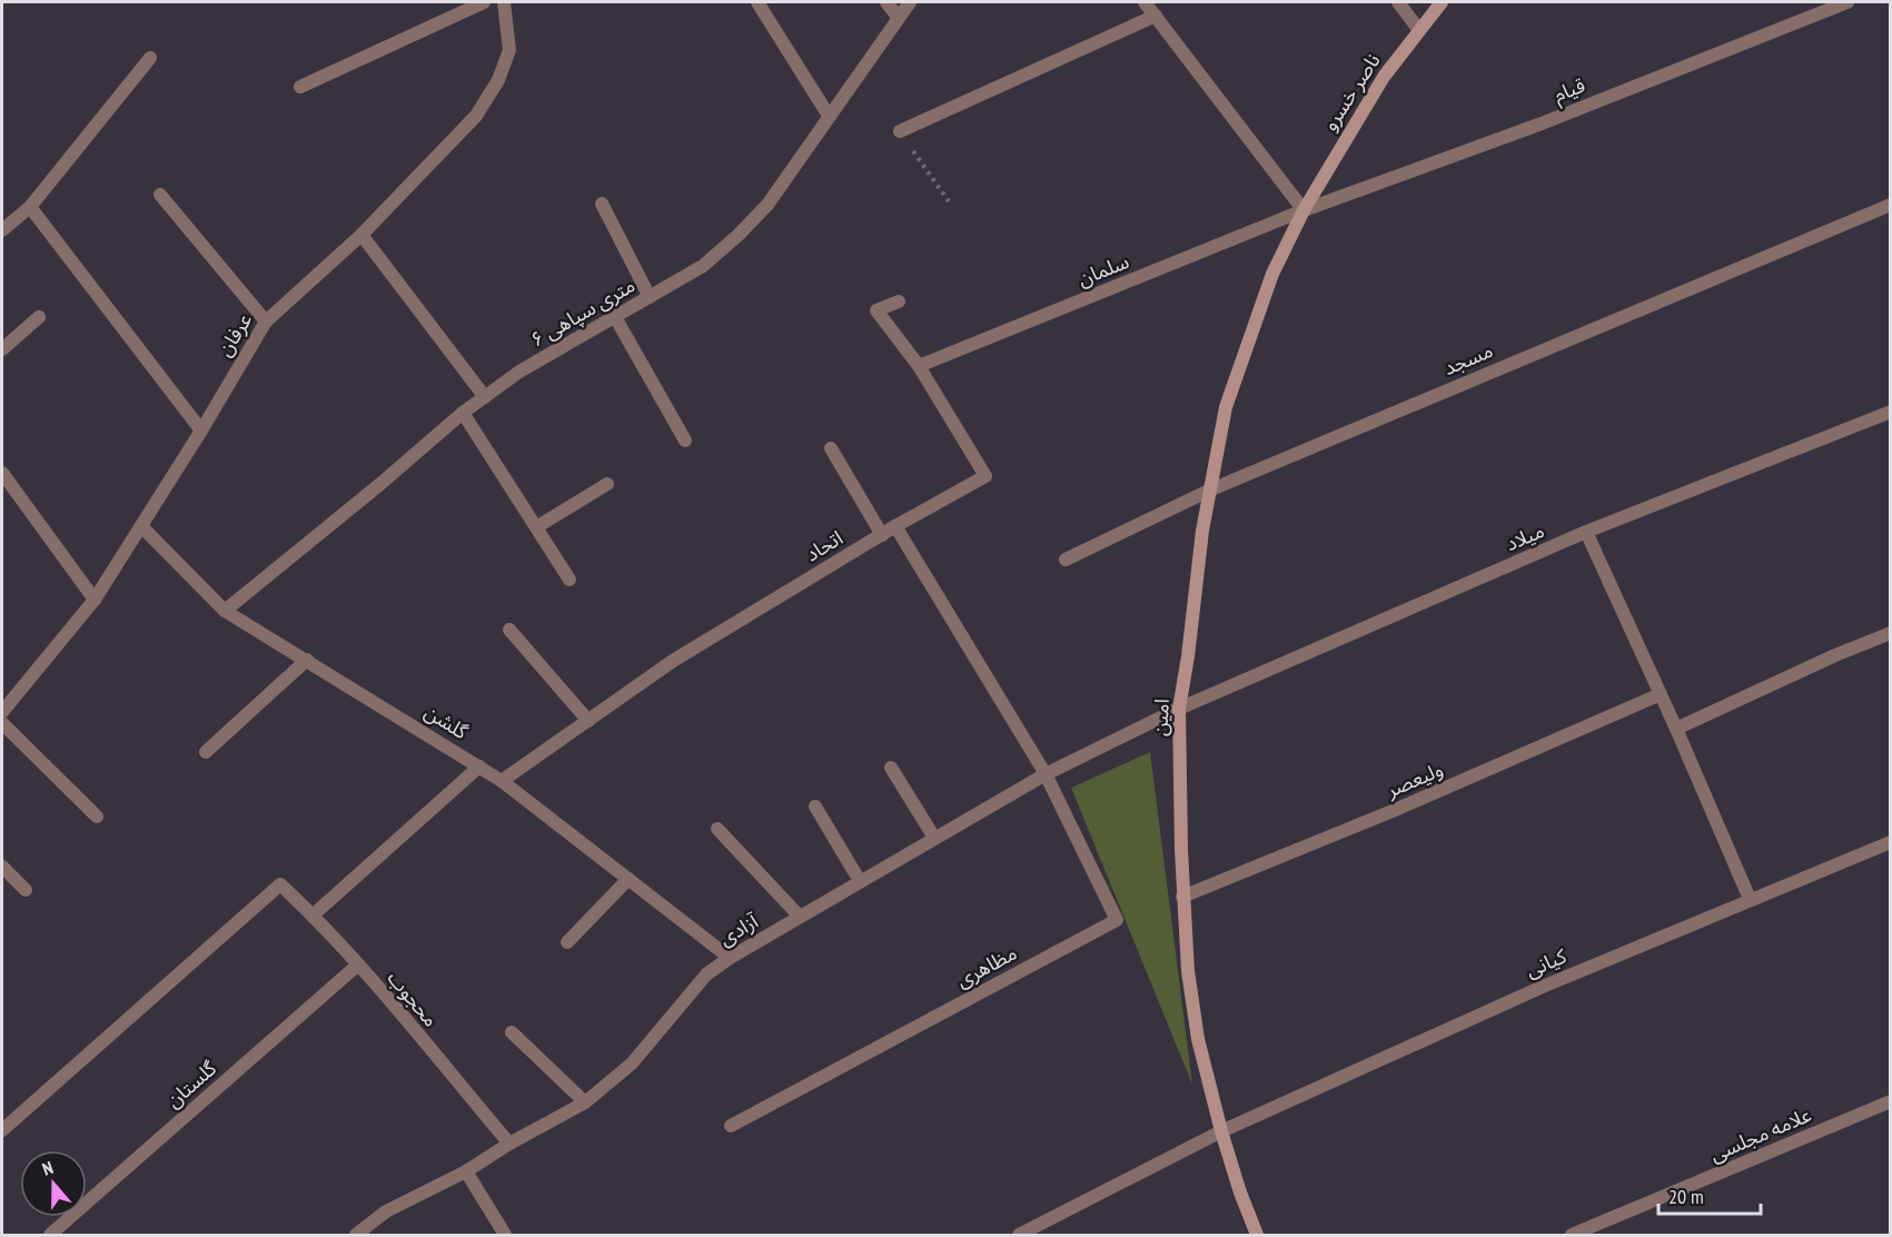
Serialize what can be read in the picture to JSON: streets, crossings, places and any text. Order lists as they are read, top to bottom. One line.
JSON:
{"streets":{"main road":["ناصر خسرو","امین"],"street":["قیام","سلمان","۶ متری سپاهی","عرفان","مسجد","میلاد","اتحاد","گلشن","ولیعصر","آزادی","کیانی","مظاهری","محجوب","گلستان","علامه مجلسی"]},"crossings":[["قیام","ناصر خسرو"],["قیام","سلمان"],["قیام","امین"],["ناصر خسرو","سلمان"],["ناصر خسرو","امین"],["سلمان","اتحاد"],["سلمان","امین"],["۶ متری سپاهی","گلشن"],["عرفان","گلشن"],["مسجد","امین"],["میلاد","امین"],["میلاد","آزادی"],["اتحاد","گلشن"],["امین","ولیعصر"],["امین","آزادی"],["امین","کیانی"],["گلشن","آزادی"],["آزادی","مظاهری"],["آزادی","محجوب"],["محجوب","گلستان"]],"scale_bar":"20 m","north":"top"}
